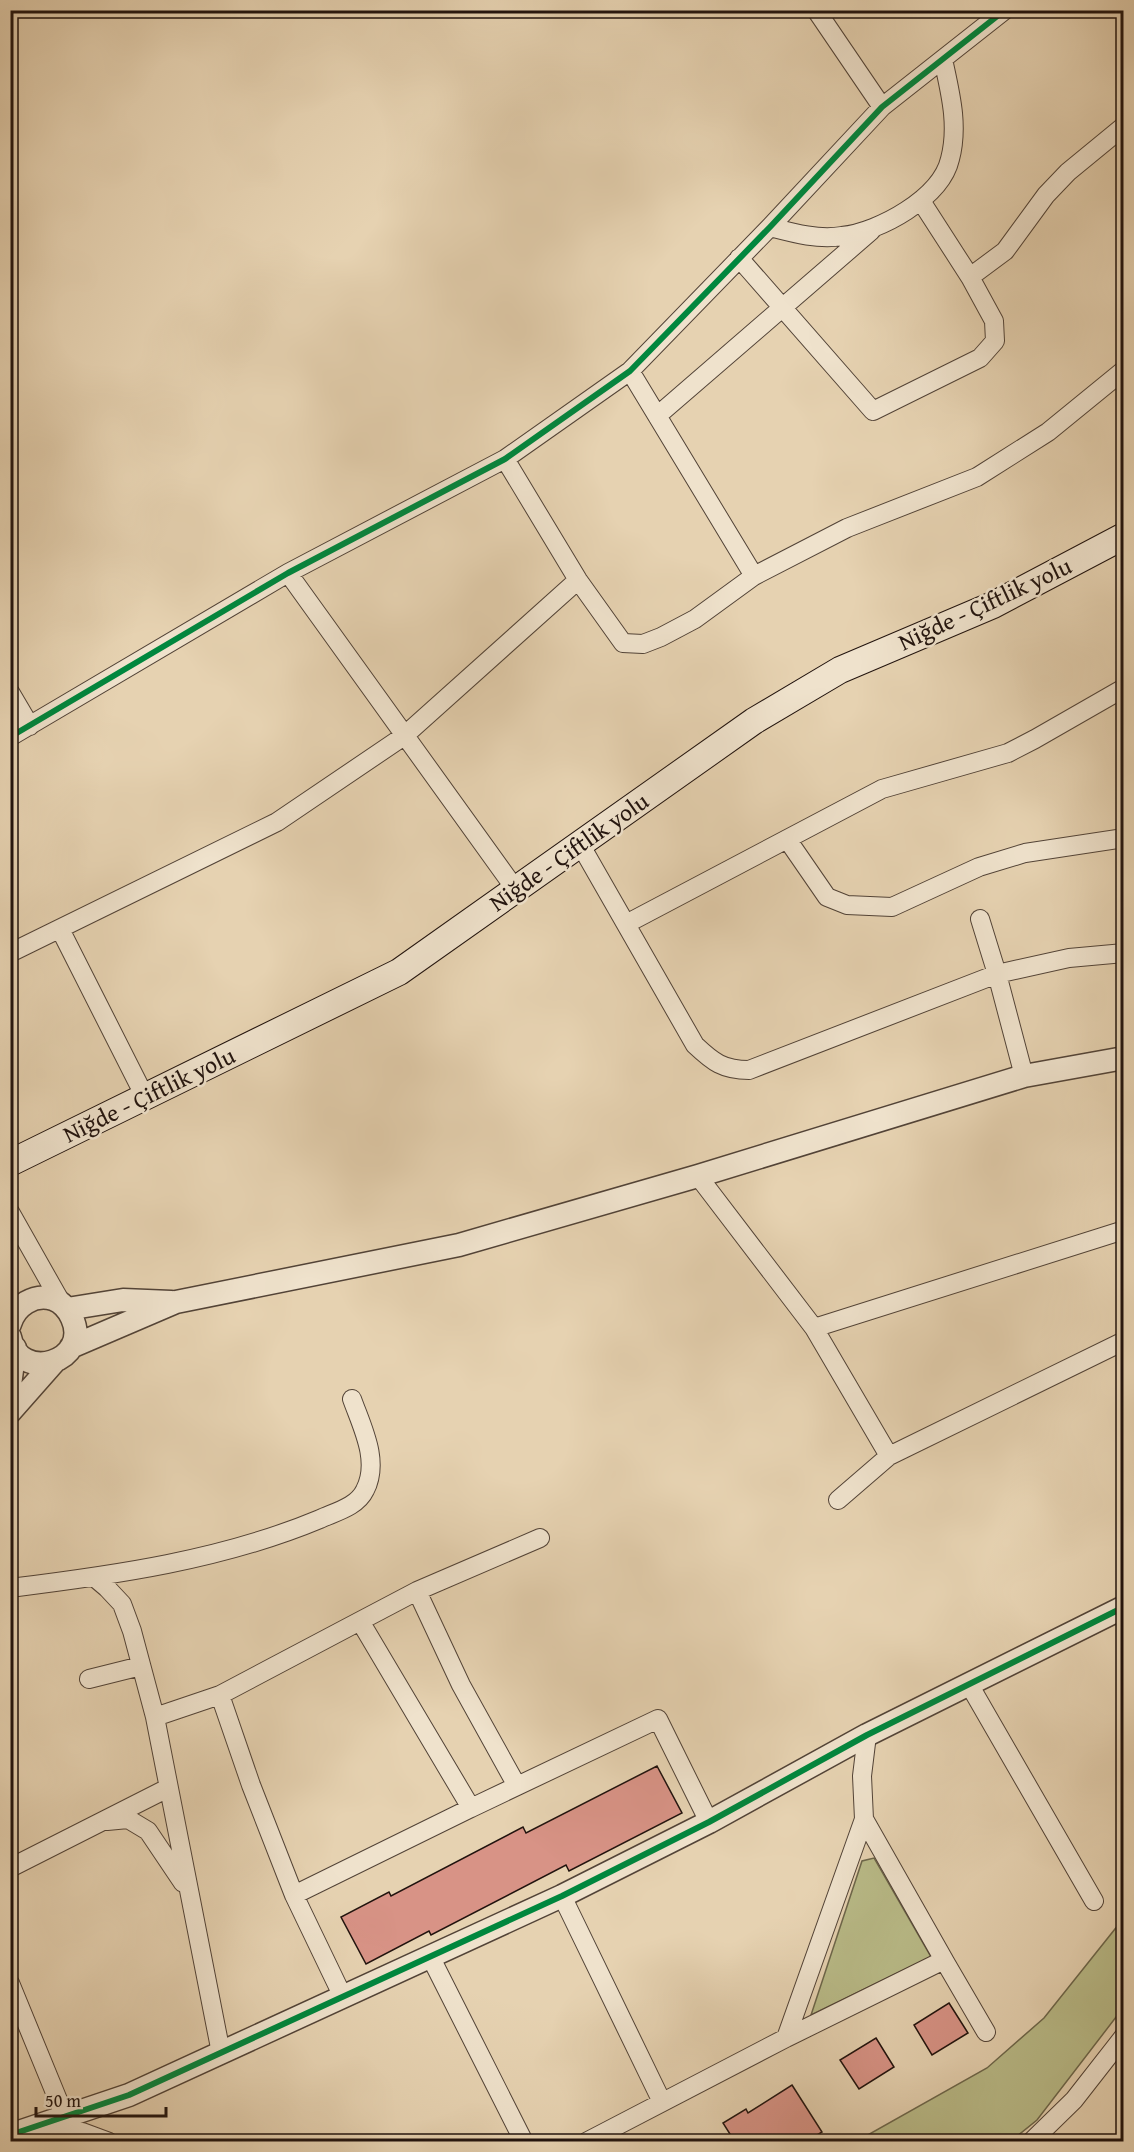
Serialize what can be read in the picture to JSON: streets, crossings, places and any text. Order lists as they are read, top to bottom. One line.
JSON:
{"streets":{"main road":["Niğde - Çiftlik yolu"]},"scale_bar":"50 m"}
